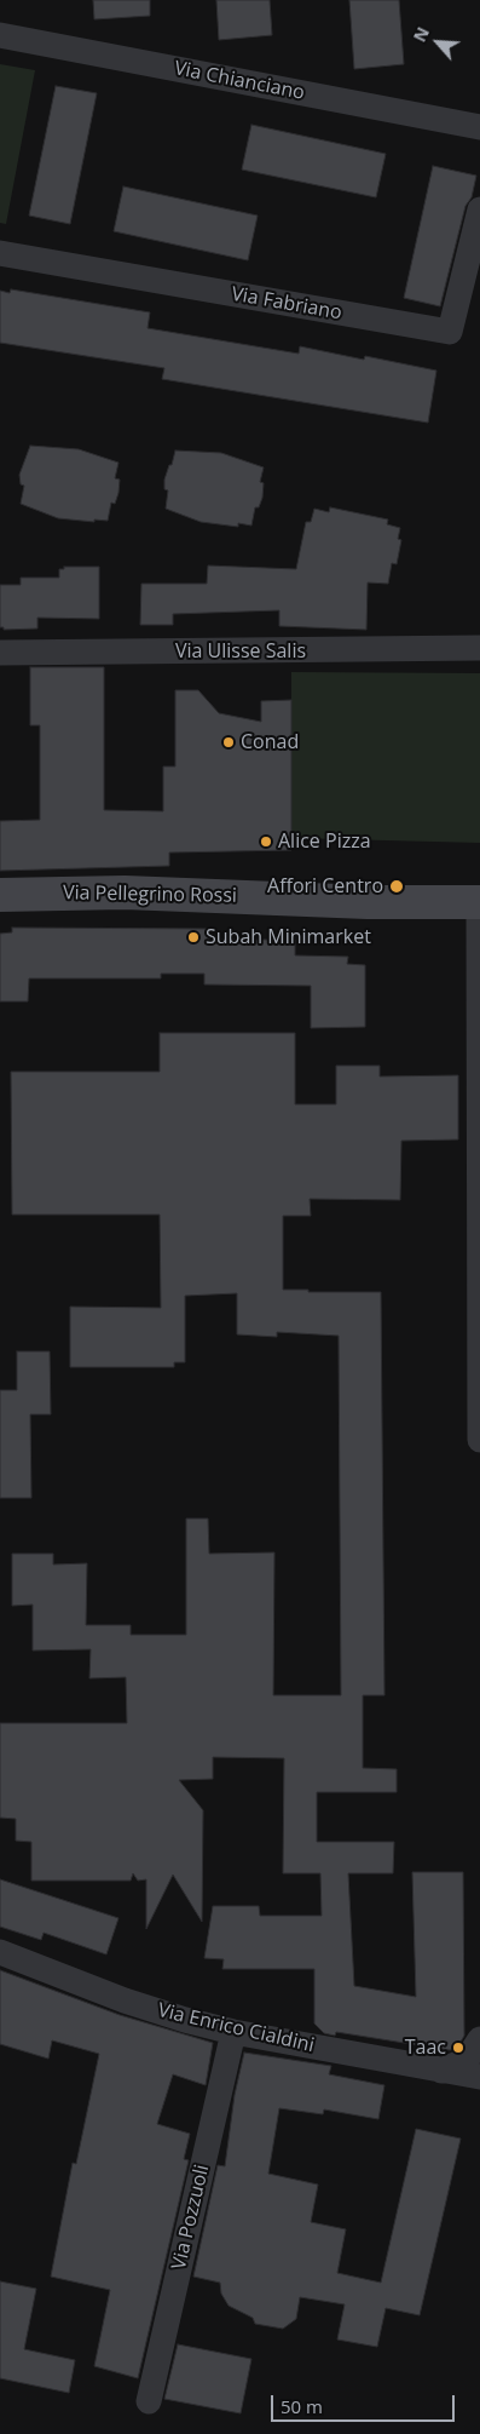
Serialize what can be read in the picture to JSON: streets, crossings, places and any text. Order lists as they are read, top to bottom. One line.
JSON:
{"streets":{"main road":["Via Pellegrino Rossi"],"street":["Via Chianciano","Via Fabriano","Via Ulisse Salis","Via Enrico Cialdini","Via Pozzuoli"]},"crossings":[["Via Enrico Cialdini","Via Pozzuoli"]],"places":["Conad","Alice Pizza","Affori Centro","Subah Minimarket","Taac"],"scale_bar":"50 m","north":"top left"}
